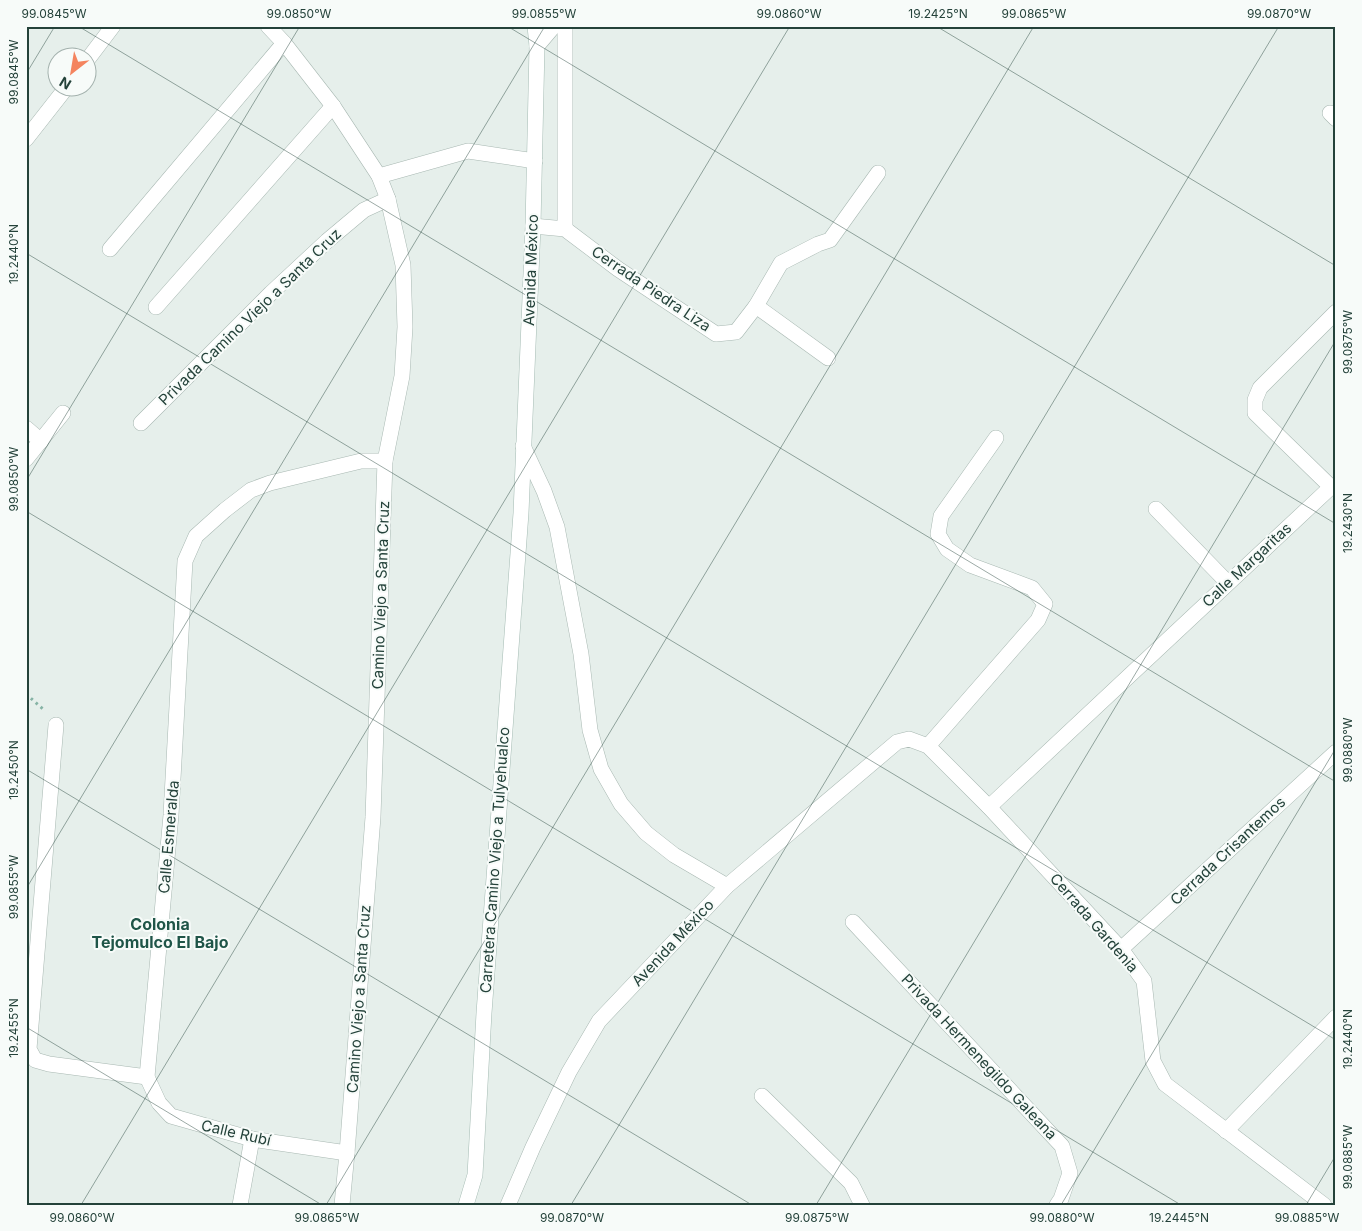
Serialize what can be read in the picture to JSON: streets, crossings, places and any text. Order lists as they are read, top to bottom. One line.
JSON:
{"streets":{"street":["Avenida México","Cerrada Piedra Liza","Privada Camino Viejo a Santa Cruz","Calle Margaritas","Camino Viejo a Santa Cruz","Calle Esmeralda","Cerrada Crisantemos","Carretera Camino Viejo a Tulyehualco","Cerrada Gardenia","Privada Hermenegildo Galeana","Calle Rubí"]},"crossings":[["Avenida México","Carretera Camino Viejo a Tulyehualco"],["Avenida México","Cerrada Gardenia"],["Privada Camino Viejo a Santa Cruz","Camino Viejo a Santa Cruz"],["Calle Margaritas","Cerrada Gardenia"],["Camino Viejo a Santa Cruz","Calle Esmeralda"],["Camino Viejo a Santa Cruz","Calle Rubí"],["Calle Esmeralda","Calle Rubí"],["Cerrada Crisantemos","Cerrada Gardenia"]],"districts":["Colonia Tejomulco El Bajo"],"north":"bottom left","coordinates":["99.0845°W","99.0850°W","99.0855°W","99.0860°W","19.2425°N","99.0865°W","99.0870°W","19.2440°N","99.0875°W","19.2430°N","99.0880°W","19.2450°N","19.2455°N","99.0885°W","19.2445°N"]}
